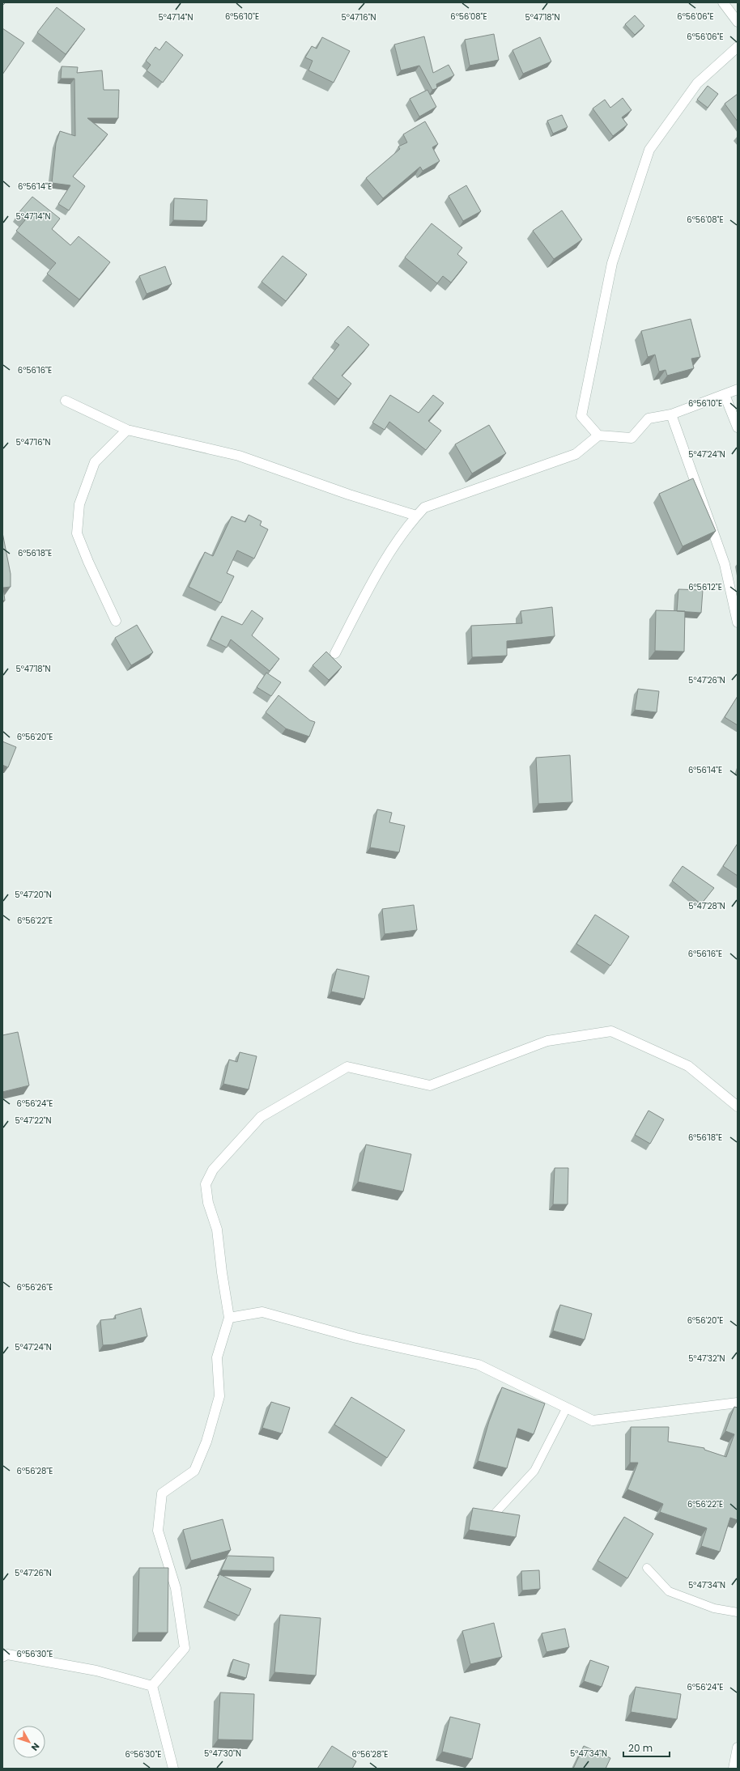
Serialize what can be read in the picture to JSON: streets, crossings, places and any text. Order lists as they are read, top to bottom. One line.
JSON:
{"scale_bar":"20 m","north":"bottom right","coordinates":["6°56'06\"E","6°56'10\"E","6°56'08\"E","5°47'14\"N","5°47'16\"N","5°47'18\"N","6°56'14\"E","6°56'16\"E","5°47'24\"N","6°56'18\"E","6°56'12\"E","5°47'26\"N","6°56'20\"E","5°47'20\"N","5°47'28\"N","6°56'22\"E","6°56'24\"E","5°47'22\"N","6°56'26\"E","5°47'32\"N","6°56'28\"E","5°47'34\"N","6°56'30\"E","5°47'30\"N"]}
